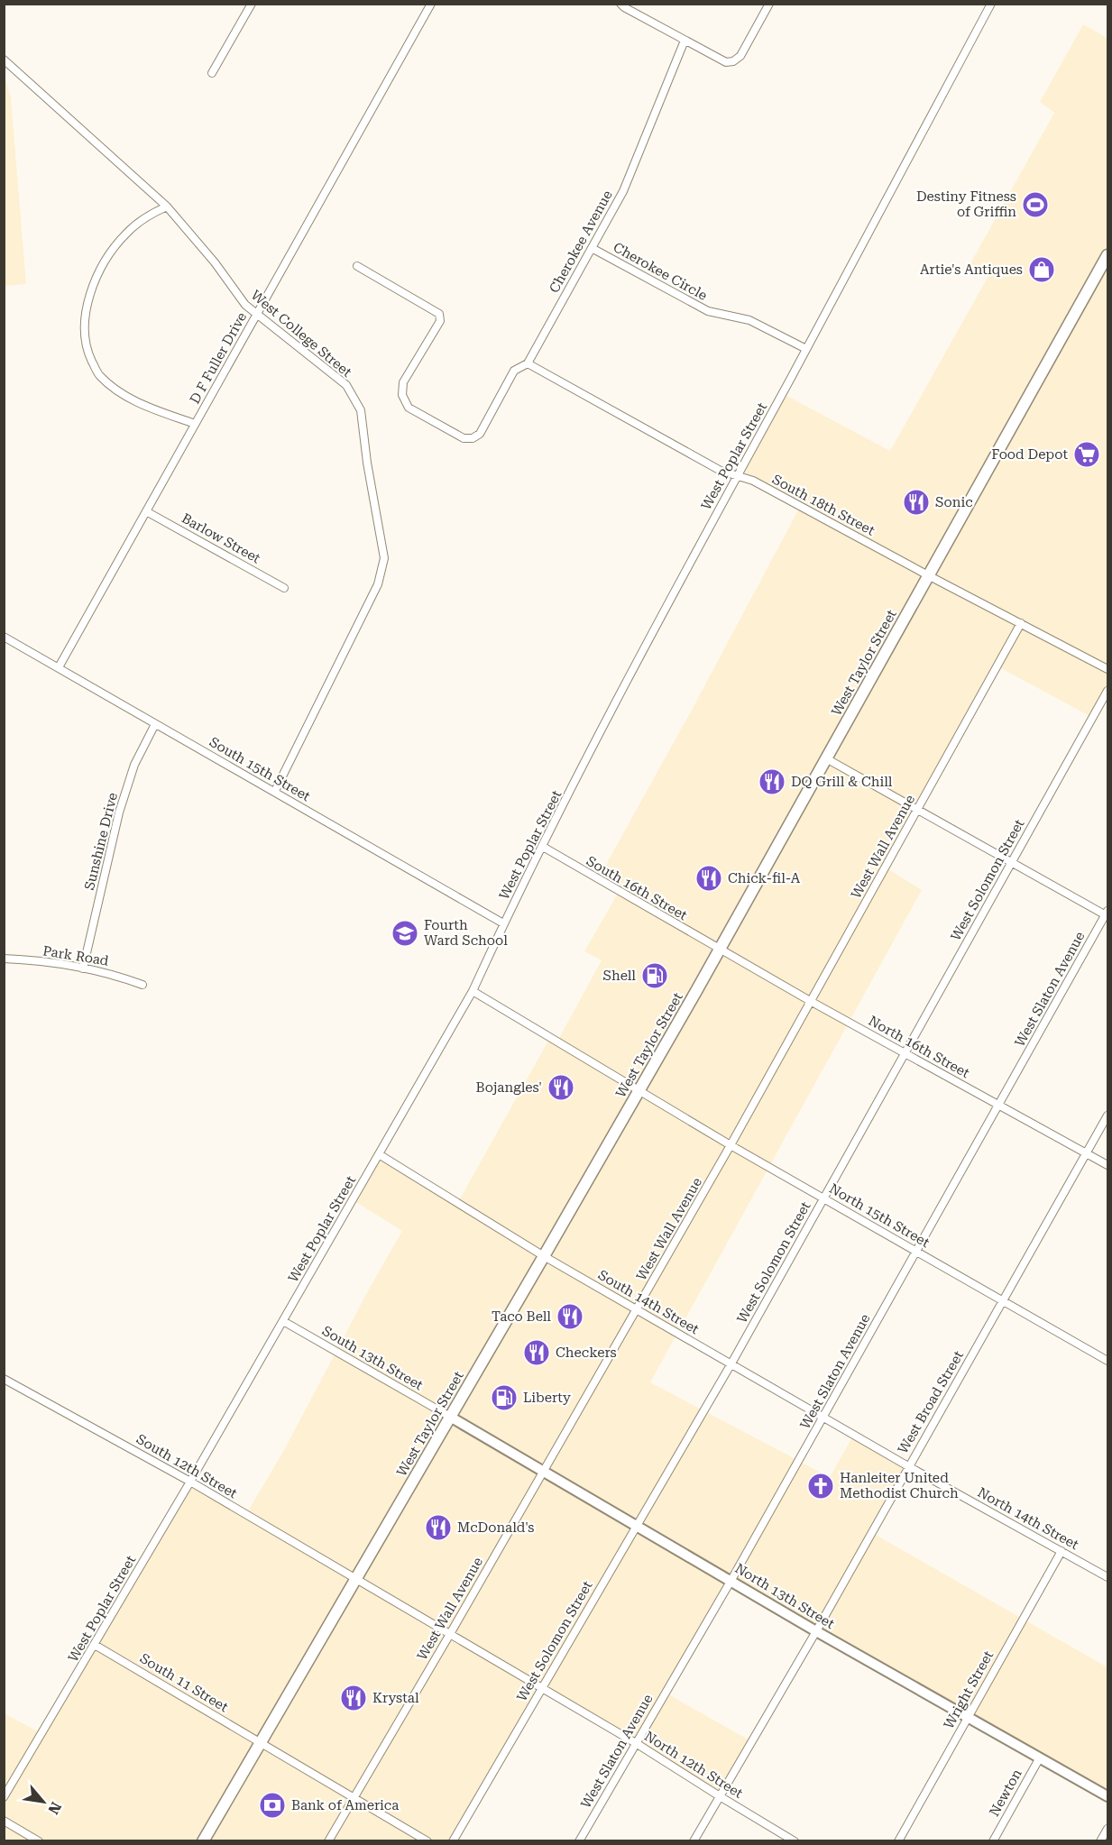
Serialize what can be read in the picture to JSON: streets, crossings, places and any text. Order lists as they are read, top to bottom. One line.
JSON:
{"streets":{"main road":["West Taylor Street"],"street":["Cherokee Avenue","Cherokee Circle","West College Street","D F Fuller Drive","West Poplar Street","South 18th Street","Barlow Street","South 15th Street","Sunshine Drive","West Wall Avenue","West Solomon Street","South 16th Street","Park Road","West Slaton Avenue","North 16th Street","North 15th Street","South 14th Street","South 13th Street","West Broad Street","South 12th Street","North 14th Street","North 13th Street","South 11 Street","Wright Street","North 12th Street","Newton"]},"crossings":[["Cherokee Avenue","Cherokee Circle"],["Cherokee Avenue","South 18th Street"],["Cherokee Circle","West Poplar Street"],["West College Street","D F Fuller Drive"],["West College Street","South 15th Street"],["D F Fuller Drive","Barlow Street"],["D F Fuller Drive","South 15th Street"],["West Poplar Street","South 18th Street"],["West Poplar Street","South 15th Street"],["West Poplar Street","South 16th Street"],["West Poplar Street","South 14th Street"],["West Poplar Street","South 13th Street"],["West Poplar Street","South 12th Street"],["West Poplar Street","South 11 Street"],["South 18th Street","West Taylor Street"],["South 18th Street","West Wall Avenue"],["West Taylor Street","South 16th Street"],["West Taylor Street","North 16th Street"],["West Taylor Street","North 15th Street"],["West Taylor Street","South 14th Street"],["West Taylor Street","South 13th Street"],["West Taylor Street","South 12th Street"],["West Taylor Street","North 13th Street"],["West Taylor Street","South 11 Street"],["West Taylor Street","North 12th Street"],["South 15th Street","Sunshine Drive"],["Sunshine Drive","Park Road"],["West Wall Avenue","North 16th Street"],["West Wall Avenue","North 15th Street"],["West Wall Avenue","South 14th Street"],["West Wall Avenue","North 13th Street"],["West Wall Avenue","South 11 Street"],["West Wall Avenue","North 12th Street"],["West Solomon Street","North 16th Street"],["West Solomon Street","North 15th Street"],["West Solomon Street","South 14th Street"],["West Solomon Street","North 13th Street"],["West Solomon Street","North 12th Street"],["South 16th Street","North 16th Street"],["West Slaton Avenue","North 16th Street"],["West Slaton Avenue","North 15th Street"],["West Slaton Avenue","South 14th Street"],["West Slaton Avenue","North 13th Street"],["West Slaton Avenue","North 12th Street"],["North 16th Street","West Broad Street"],["North 15th Street","West Broad Street"],["South 14th Street","West Broad Street"],["South 14th Street","North 14th Street"],["South 13th Street","North 13th Street"],["West Broad Street","North 14th Street"],["West Broad Street","North 13th Street"],["West Broad Street","North 12th Street"],["South 12th Street","North 12th Street"],["North 14th Street","Wright Street"],["North 13th Street","Wright Street"],["North 13th Street","Newton"]],"places":{"sports":["Destiny Fitness of Griffin"],"shop":["Artie's Antiques"],"supermarket":["Food Depot"],"restaurant":["Sonic","DQ Grill & Chill","Chick-fil-A","Bojangles'","Taco Bell","Checkers","McDonald's","Krystal"],"school or university":["Fourth Ward School"],"fuel station":["Shell","Liberty"],"church":["Hanleiter United Methodist Church"],"bank":["Bank of America"]},"north":"bottom right"}
